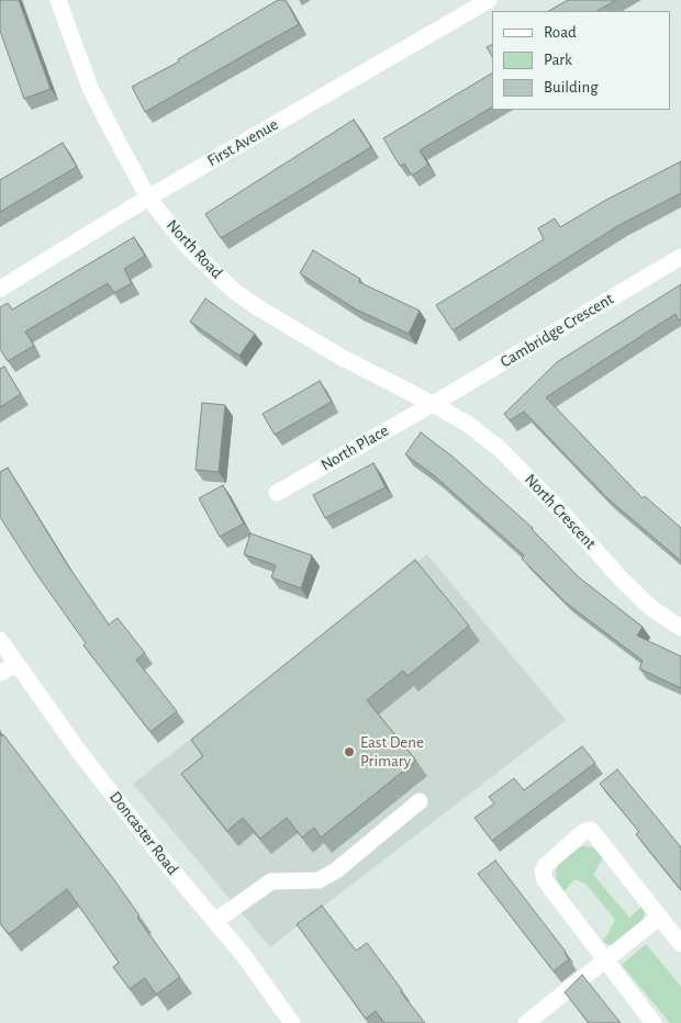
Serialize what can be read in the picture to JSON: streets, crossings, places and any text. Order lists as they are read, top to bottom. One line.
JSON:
{"streets":{"street":["First Avenue","North Road","Cambridge Crescent","North Place","North Crescent","Doncaster Road"]},"crossings":[["First Avenue","North Road"],["North Road","Cambridge Crescent"],["North Road","North Place"],["North Road","North Crescent"],["Cambridge Crescent","North Place"],["Cambridge Crescent","North Crescent"],["North Place","North Crescent"]],"places":["East Dene Primary"],"legend":["Road","Park","Building"]}
